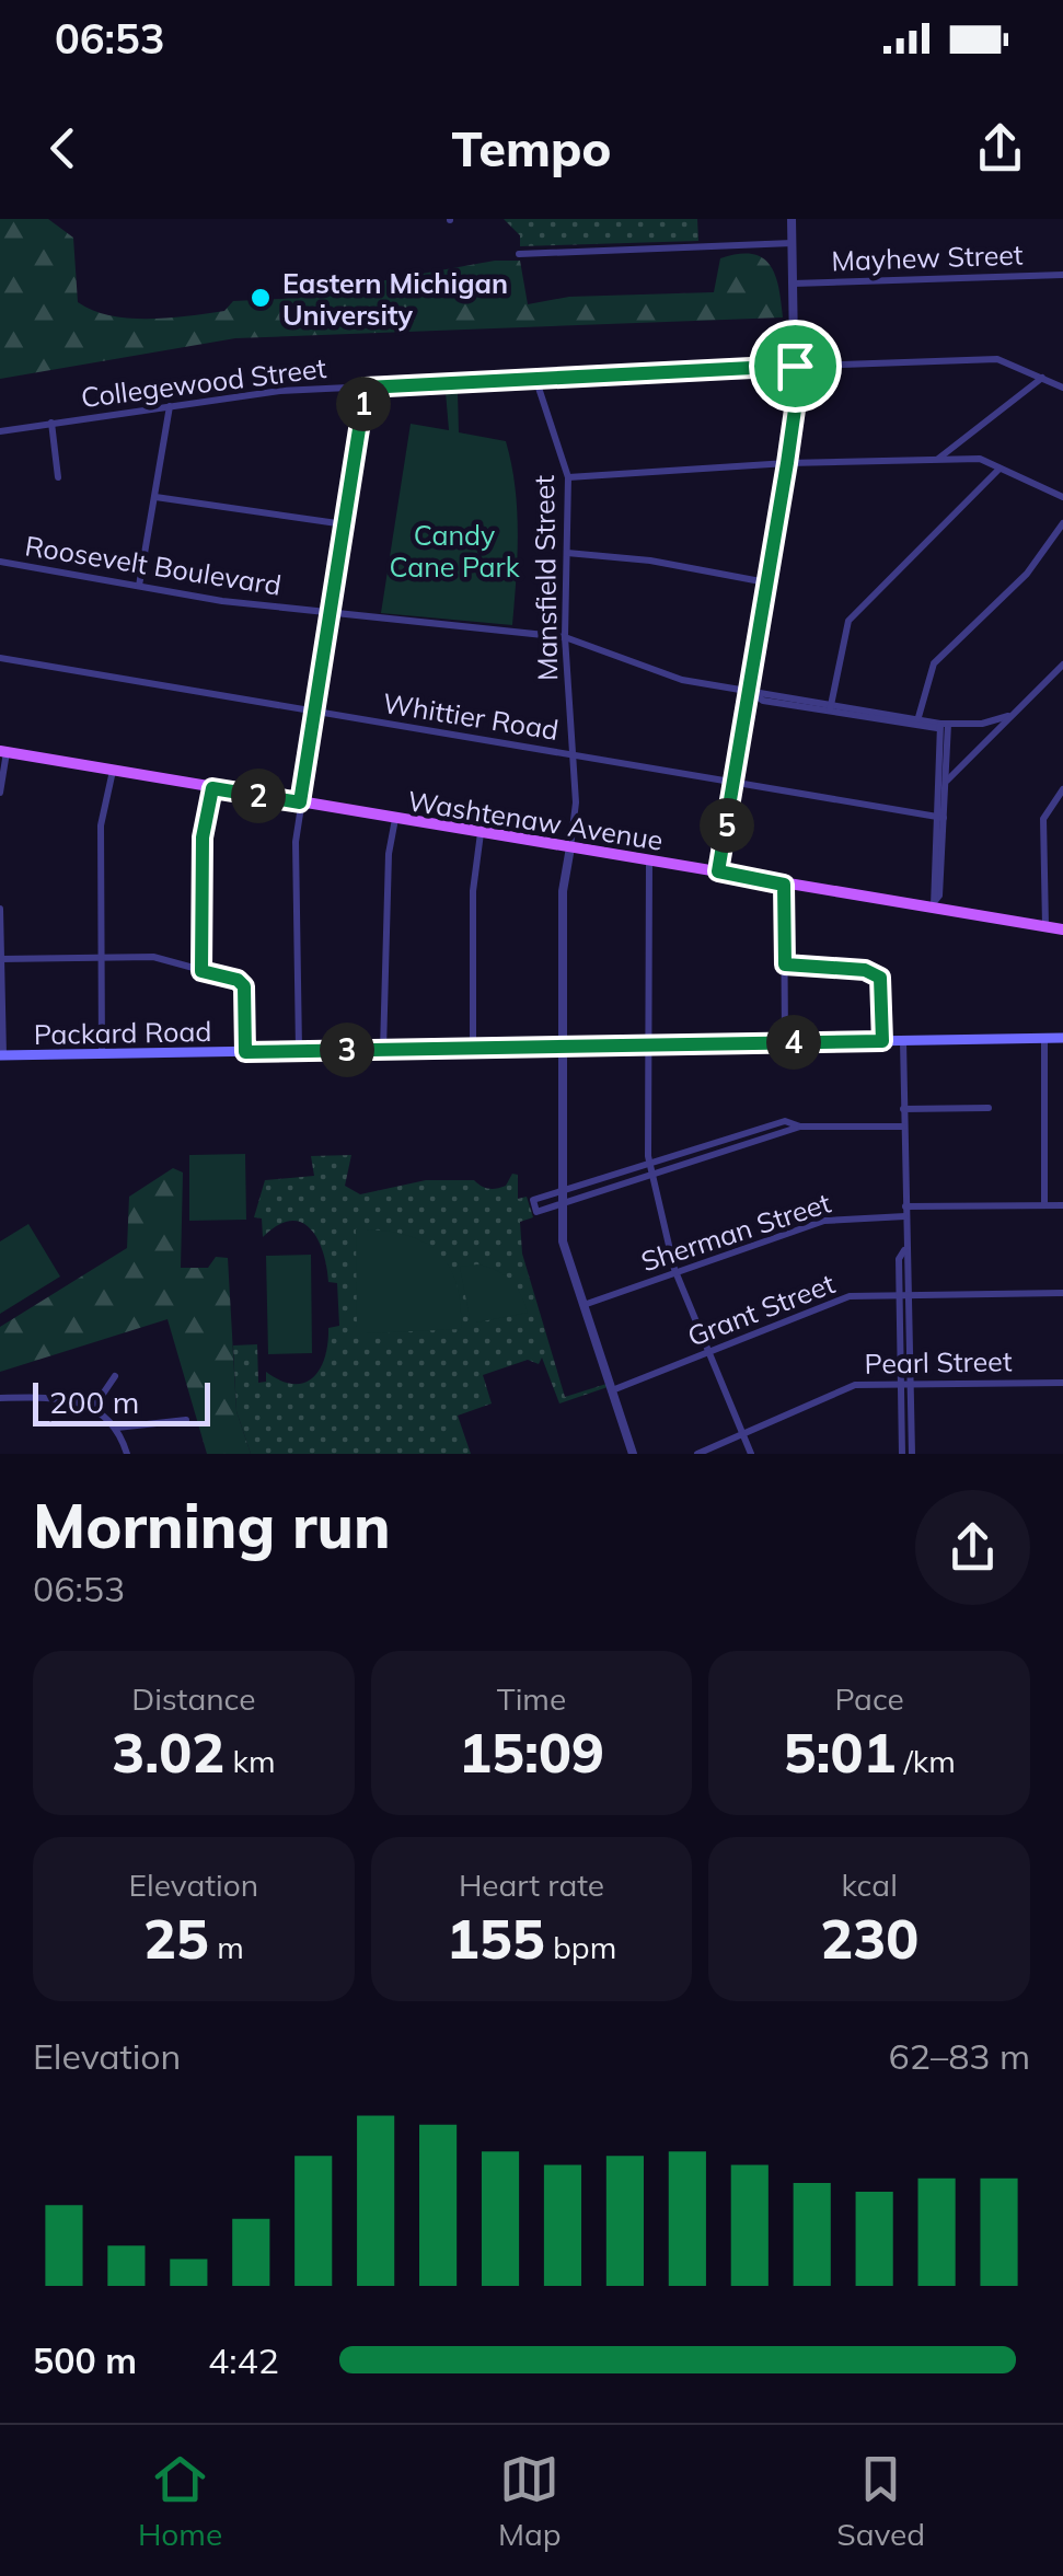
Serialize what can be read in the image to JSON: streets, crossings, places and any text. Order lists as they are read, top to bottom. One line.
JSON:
{"streets":{"main road":["Washtenaw Avenue","Packard Road"],"street":["Mayhew Street","Collegewood Street","Roosevelt Boulevard","Mansfield Street","Whittier Road","Sherman Street","Grant Street","Pearl Street"]},"crossings":[["Collegewood Street","Mansfield Street"],["Roosevelt Boulevard","Mansfield Street"],["Mansfield Street","Whittier Road"],["Mansfield Street","Washtenaw Avenue"]],"parks":["Candy Cane Park"],"places":["Eastern Michigan University"],"scale_bar":"200 m","page":{"status":"06:53","header":"Tempo","pins":["1","2","5","4","3"],"scale":"200 m","heading":["Morning run","06:53"],"stats":[["Distance","3.02 km"],["Time","15:09"],["Pace","5:01 /km"],["Elevation","25 m"],["Heart rate","155 bpm"],["kcal","230"]],"chart":["Elevation","62–83 m"],"list":[{"name":"500 m","note":"4:42"}],"tabs":["Home","Map","Saved"]}}
